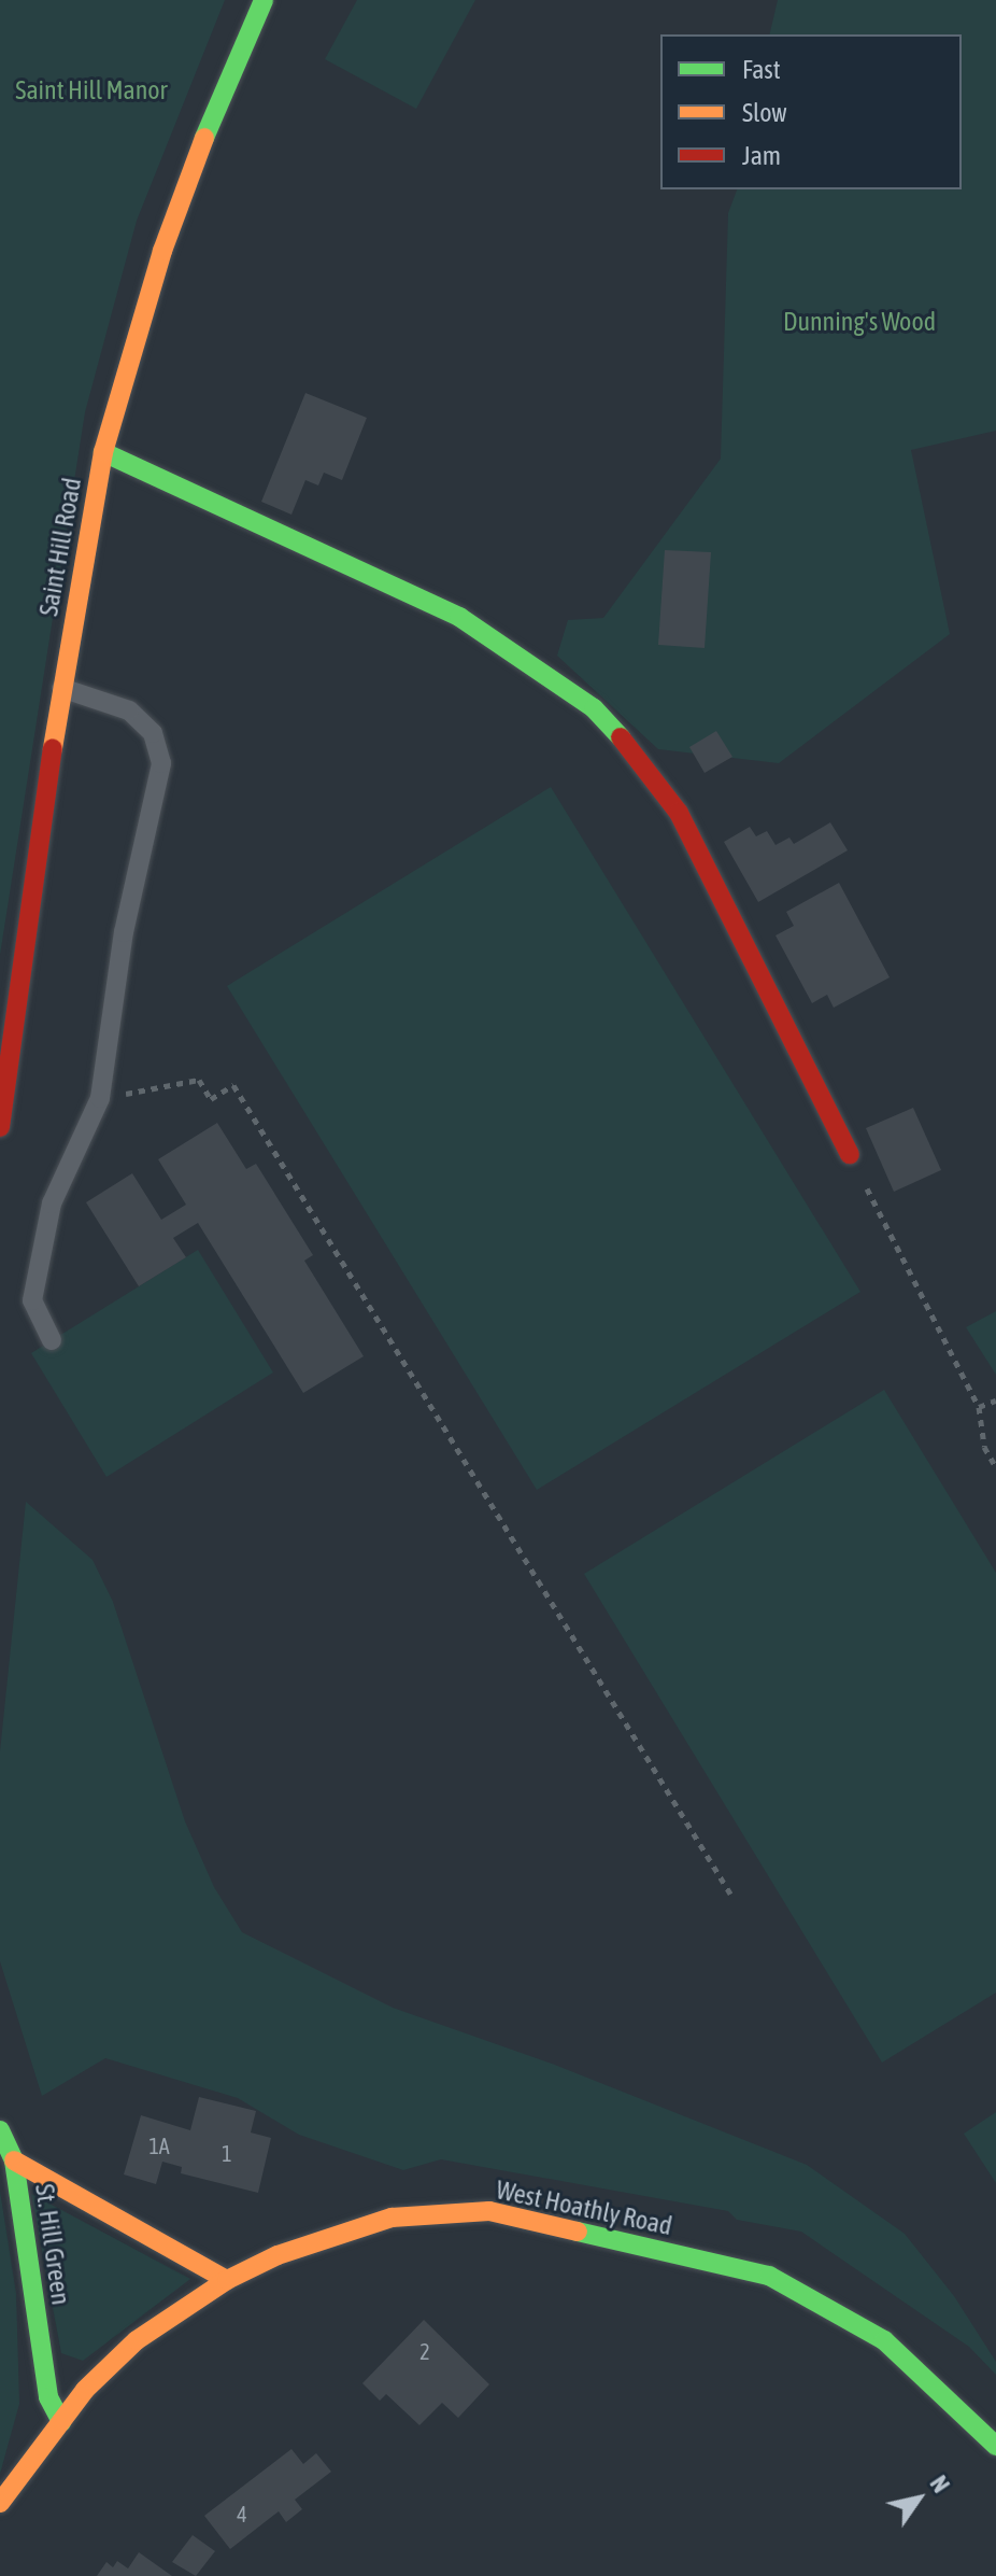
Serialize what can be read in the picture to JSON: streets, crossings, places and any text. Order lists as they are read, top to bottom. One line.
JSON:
{"streets":{"street":["Saint Hill Road","West Hoathly Road","St. Hill Green"]},"crossings":[["West Hoathly Road","St. Hill Green"]],"parks":["Saint Hill Manor","Dunning's Wood"],"house_numbers":["1A","1","2","4"],"legend":["Fast","Slow","Jam"],"north":"top right"}
